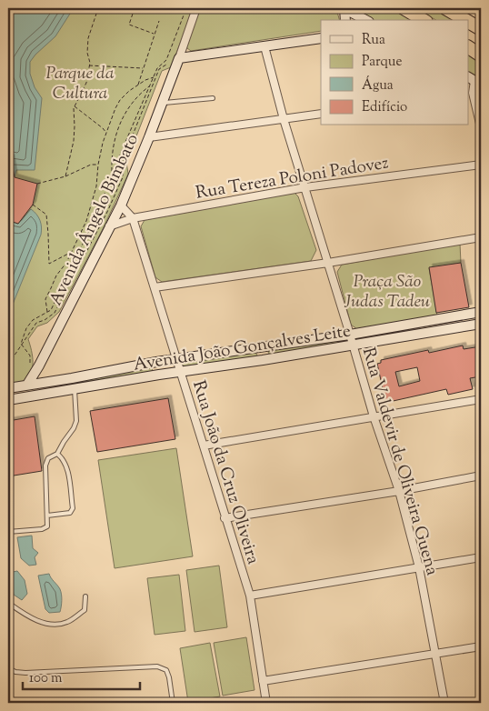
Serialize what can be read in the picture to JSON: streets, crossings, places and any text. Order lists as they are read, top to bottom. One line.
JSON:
{"streets":{"main road":["Avenida Ângelo Bimbato","Avenida João Gonçalves Leite"],"street":["Rua Tereza Poloni Padovez","Rua Valdevir de Oliveira Guena","Rua João da Cruz Oliveira"]},"crossings":[["Rua Tereza Poloni Padovez","Avenida Ângelo Bimbato"],["Rua Tereza Poloni Padovez","Rua Valdevir de Oliveira Guena"],["Rua Tereza Poloni Padovez","Rua João da Cruz Oliveira"],["Avenida Ângelo Bimbato","Avenida João Gonçalves Leite"],["Avenida Ângelo Bimbato","Rua João da Cruz Oliveira"],["Avenida João Gonçalves Leite","Rua Valdevir de Oliveira Guena"],["Avenida João Gonçalves Leite","Rua João da Cruz Oliveira"]],"parks":["Parque da Cultura","Praça São Judas Tadeu"],"legend":["Rua","Parque","Água","Edifício"],"scale_bar":"100 m"}
